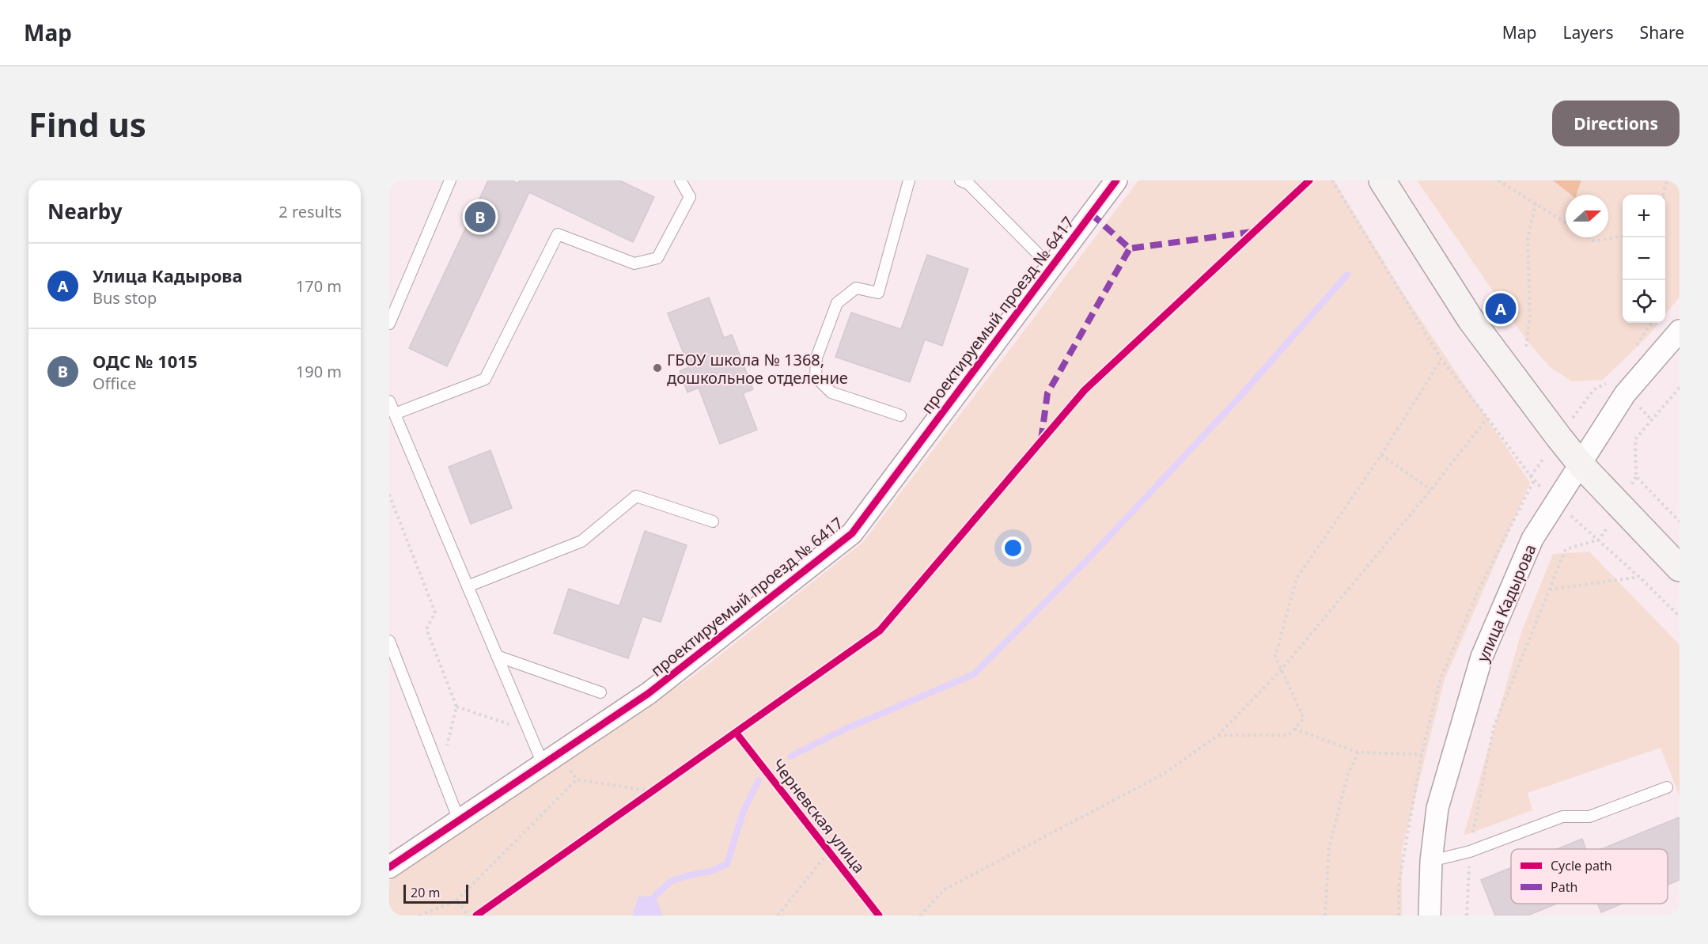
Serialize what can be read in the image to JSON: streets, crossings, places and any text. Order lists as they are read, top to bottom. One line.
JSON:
{"streets":{"street":["проектируемый проезд № 6417","улица Кадырова"],"cycle path":["Черневская улица"]},"places":["ГБОУ школа № 1368, дошкольное отделение"],"legend":["Cycle path","Path"],"scale_bar":"20 m","north":"right","page":{"header":"Map","nav":["Map","Layers","Share"],"buttons":"Directions","title":"Find us","heading":["Nearby","2 results"],"map_buttons":["+","−"],"pins":["B","A"],"list":[{"mark":"A","name":"Улица Кадырова","note":"Bus stop","value":"170 m"},{"mark":"B","name":"ОДС № 1015","note":"Office","value":"190 m"}],"scale":"20 m"}}
